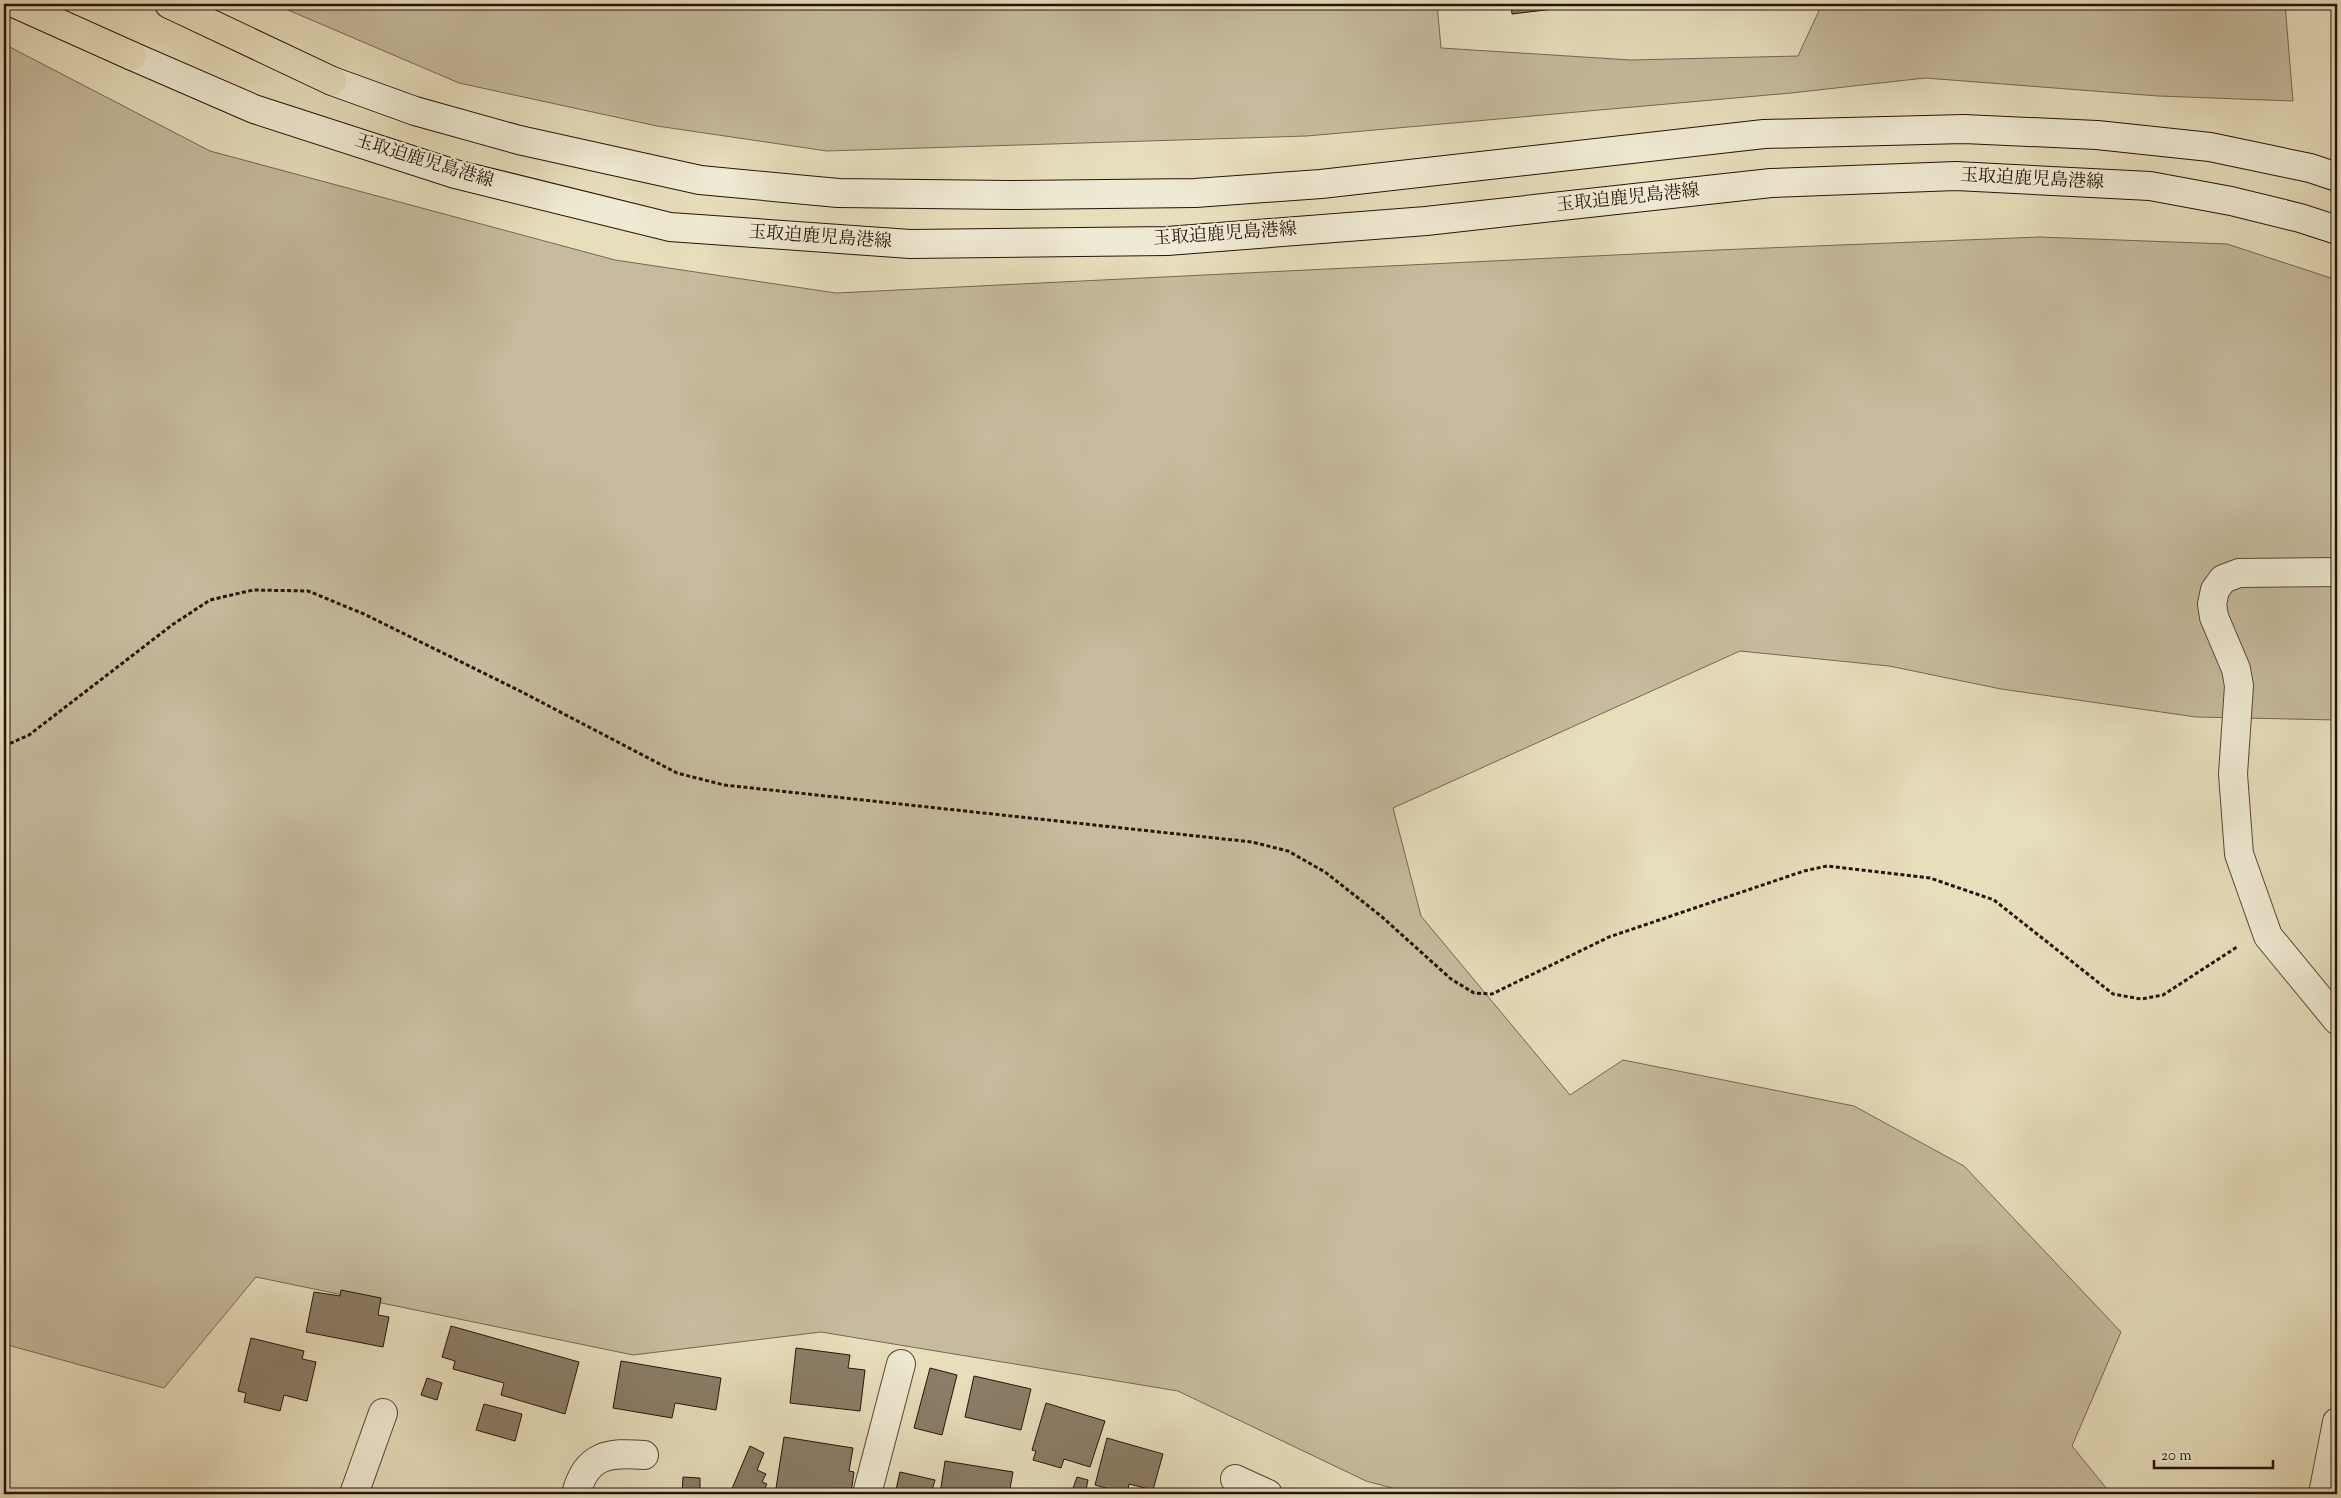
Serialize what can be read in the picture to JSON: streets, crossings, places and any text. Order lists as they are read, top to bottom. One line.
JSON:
{"streets":{"main road":["玉取迫鹿児島港線"]},"scale_bar":"20 m"}
